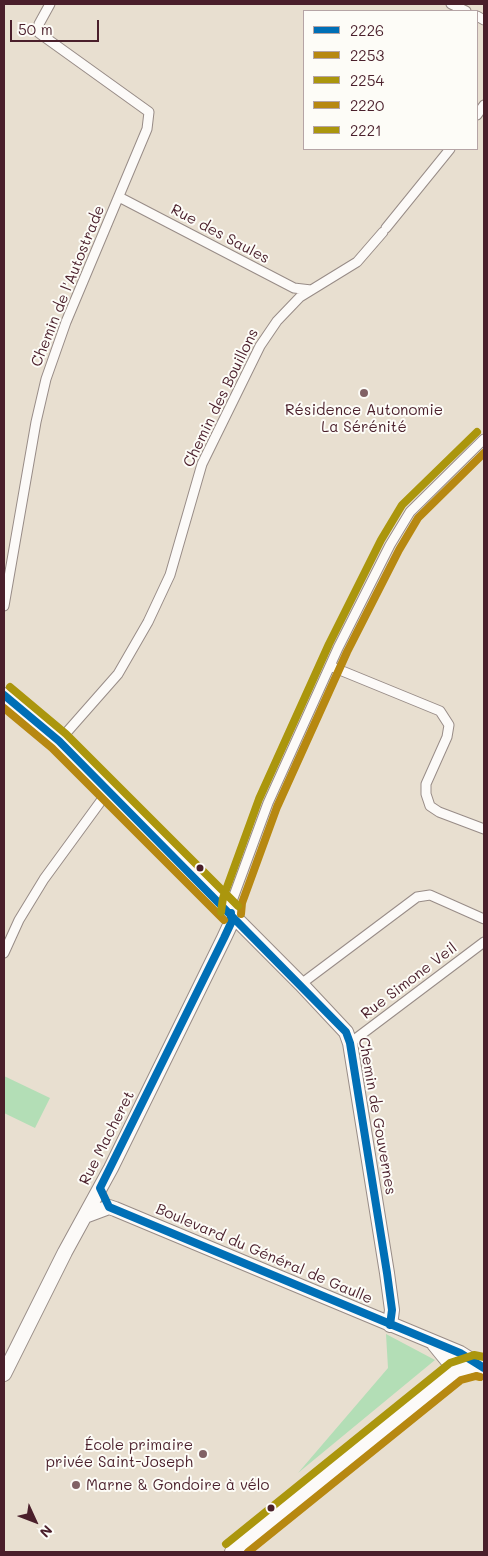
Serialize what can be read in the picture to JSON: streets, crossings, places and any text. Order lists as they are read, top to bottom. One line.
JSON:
{"streets":{"street":["Rue des Saules","Chemin de l'Autostrade","Chemin des Bouillons","Rue Simone Veil","Chemin de Gouvernes","Rue Macheret","Boulevard du Général de Gaulle"]},"crossings":[["Rue des Saules","Chemin de l'Autostrade"],["Rue des Saules","Chemin des Bouillons"],["Chemin des Bouillons","Chemin de Gouvernes"],["Rue Simone Veil","Chemin de Gouvernes"],["Chemin de Gouvernes","Rue Macheret"],["Chemin de Gouvernes","Boulevard du Général de Gaulle"]],"places":["Résidence Autonomie La Sérénité","École primaire privée Saint-Joseph","Marne & Gondoire à vélo"],"lines":["transit line 2254","transit line 2253","transit line 2226","transit line 2221","transit line 2220"],"legend":["2226","2253","2254","2220","2221"],"scale_bar":"50 m","north":"bottom right"}
